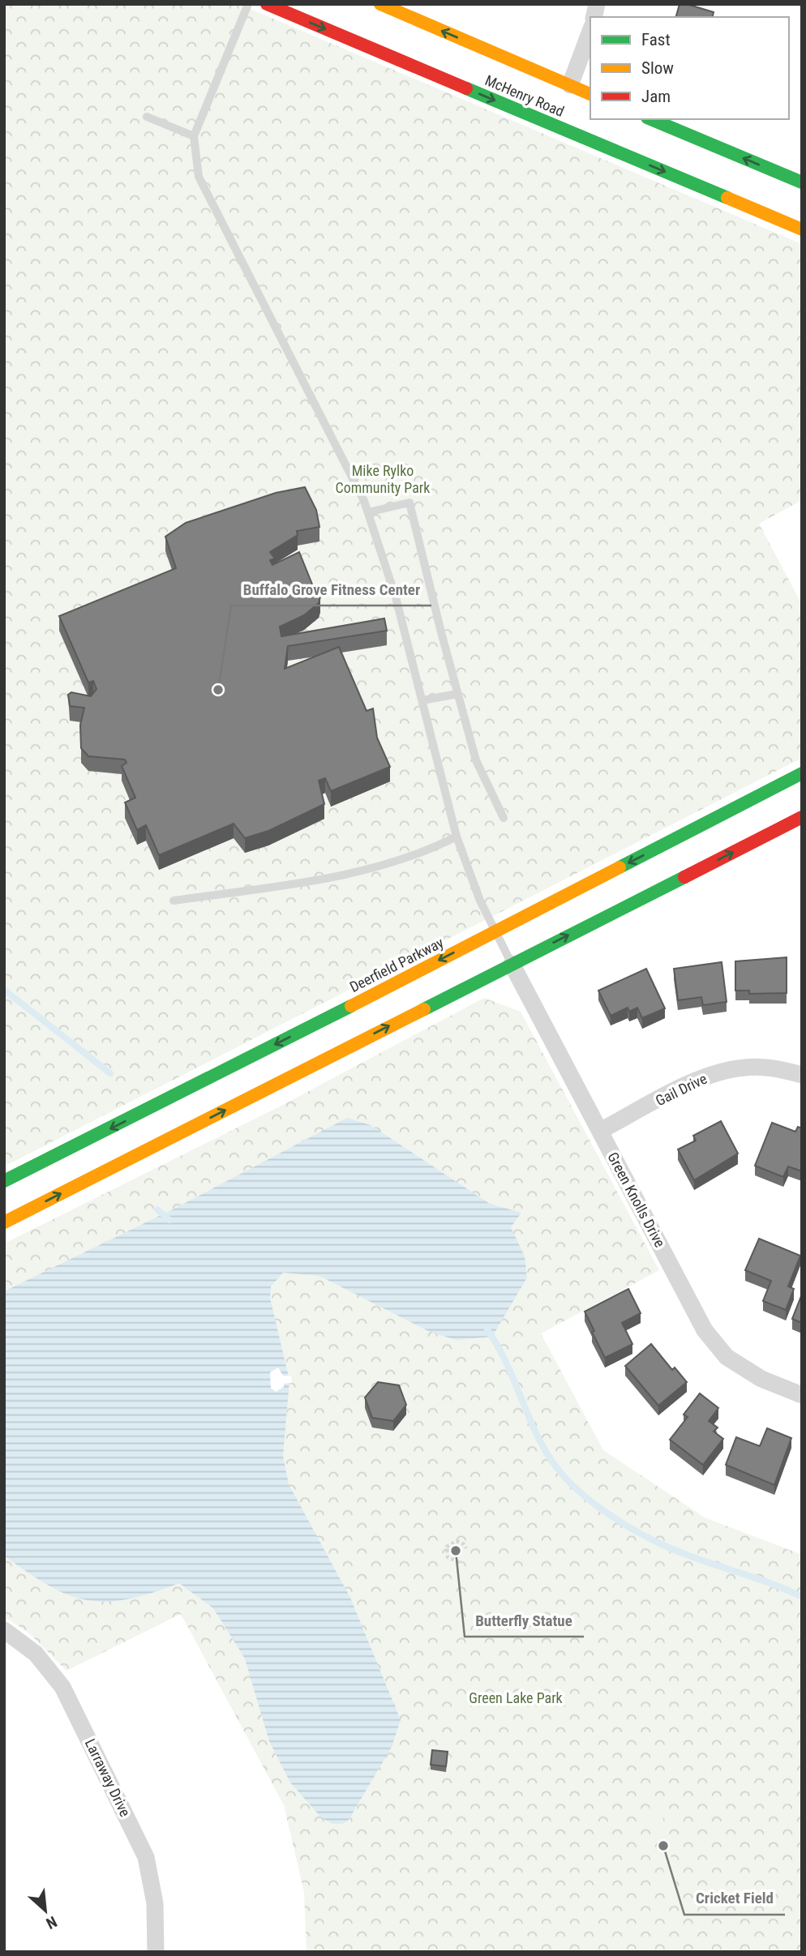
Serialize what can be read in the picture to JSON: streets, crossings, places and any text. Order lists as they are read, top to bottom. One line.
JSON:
{"streets":{"main road":["McHenry Road","Deerfield Parkway"],"street":["Gail Drive","Green Knolls Drive","Larraway Drive"]},"crossings":[["Gail Drive","Green Knolls Drive"]],"parks":["Mike Rylko Community Park","Green Lake Park"],"places":["Buffalo Grove Fitness Center","Butterfly Statue","Cricket Field"],"legend":["Fast","Slow","Jam"],"north":"bottom right"}
